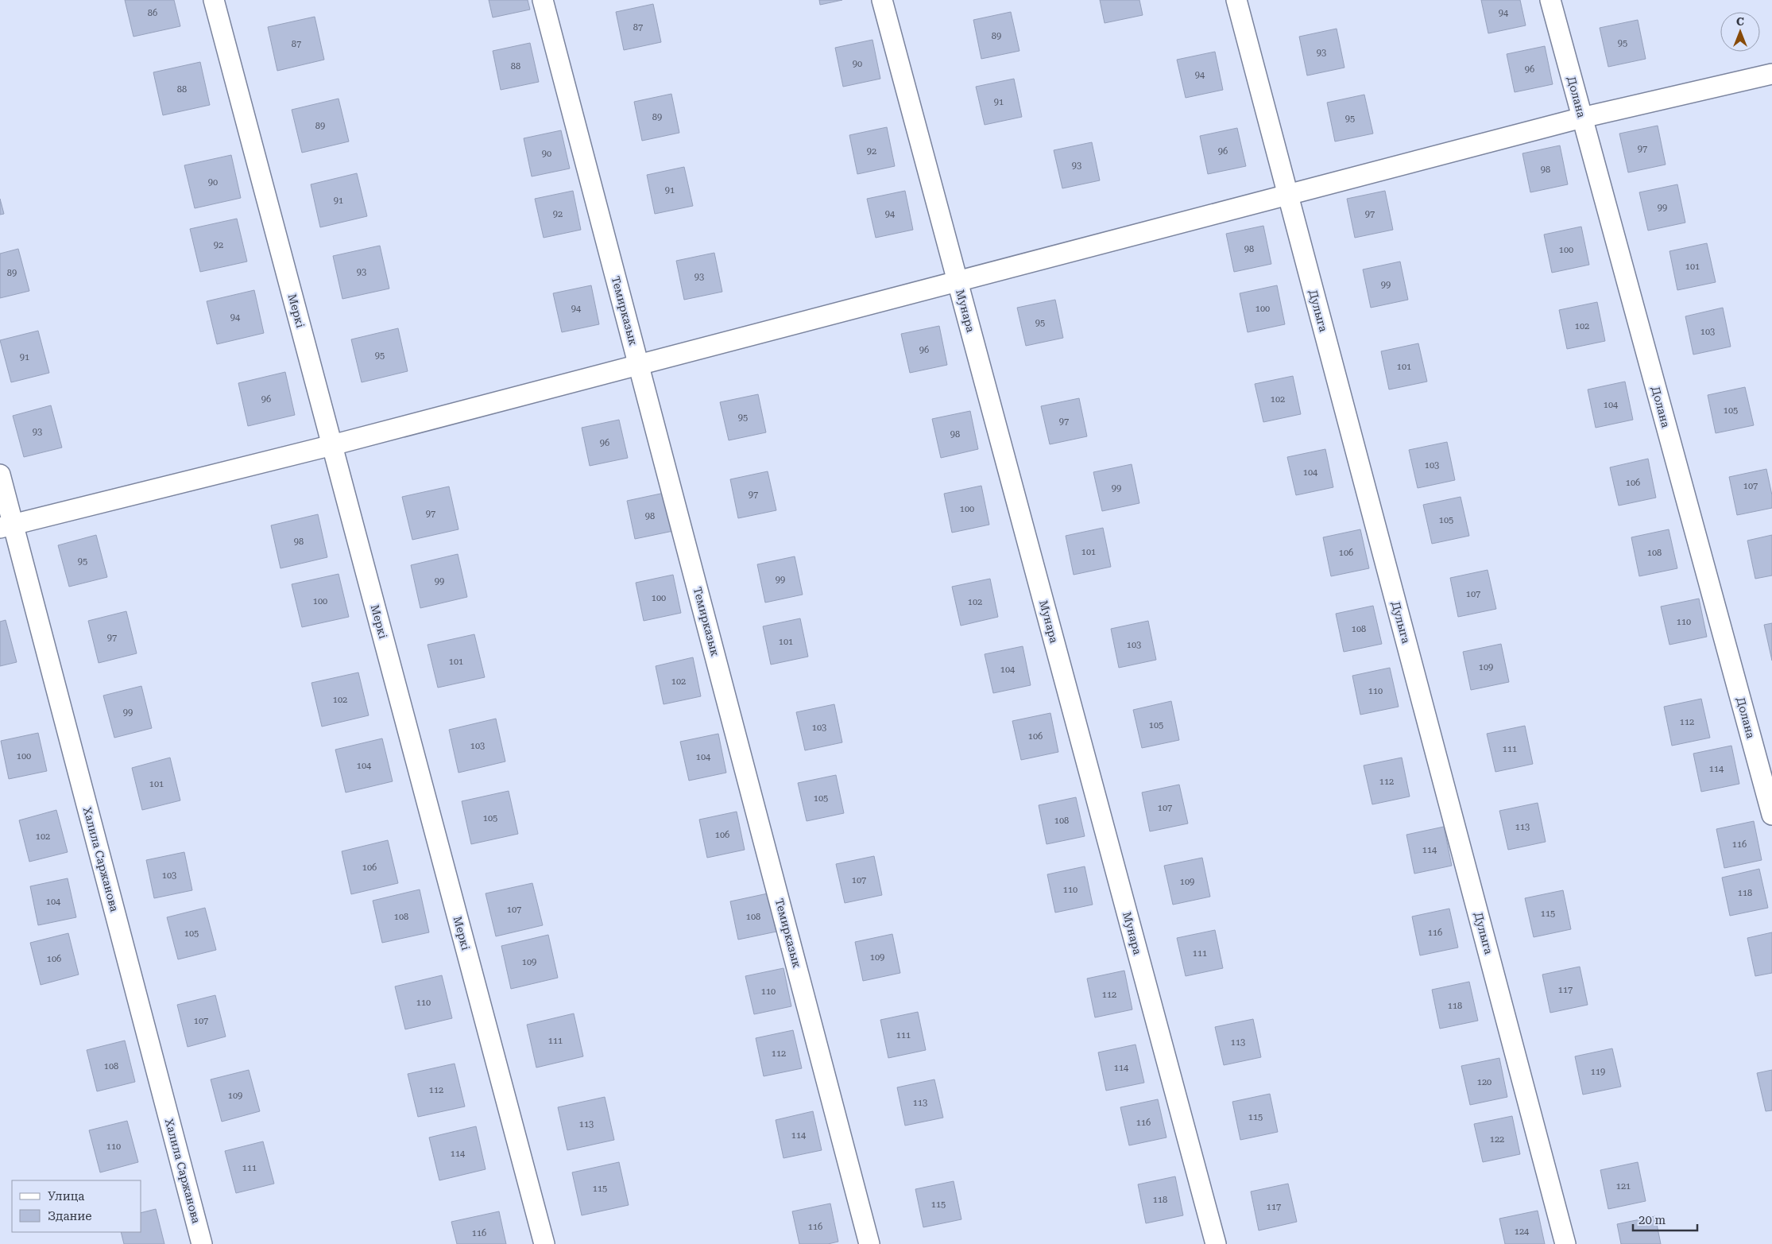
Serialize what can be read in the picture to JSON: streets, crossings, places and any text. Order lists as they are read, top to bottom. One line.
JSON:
{"streets":{"street":["Долана","Меркі","Темирказык","Мунара","Дулыга","Халила Саржанова"]},"house_numbers":["86","94","87","89","95","87","93","90","88","96","94","88","91","89","95","89","97","92","96","90","93","98","90","91","91","99","92","94","97","92","98","100","101","93","89","93","99","94","100","94","95","102","103","96","95","91","101","96","102","104","105","95","97","93","98","96","103","104","106","107","99","97","100","97","98","105","98","101","106","108","95","99","99","107","100","100","102","110","108","97","101","103","101","109","104","102","110","102","99","112","105","103","106","103","111","100","104","104","114","112","101","105","107","105","108","113","106","102","116","114","106","103","107","109","110","118","104","107","115","108","108","116","105","111","109","106","109","117","110","112","110","118","107","111","111","113","112","108","114","119","120","112","109","113","115","116","113","114","122","110","114","111","121","115","118","115","117","116","124","116"],"legend":["Улица","Здание"],"scale_bar":"20 m","north":"top"}
